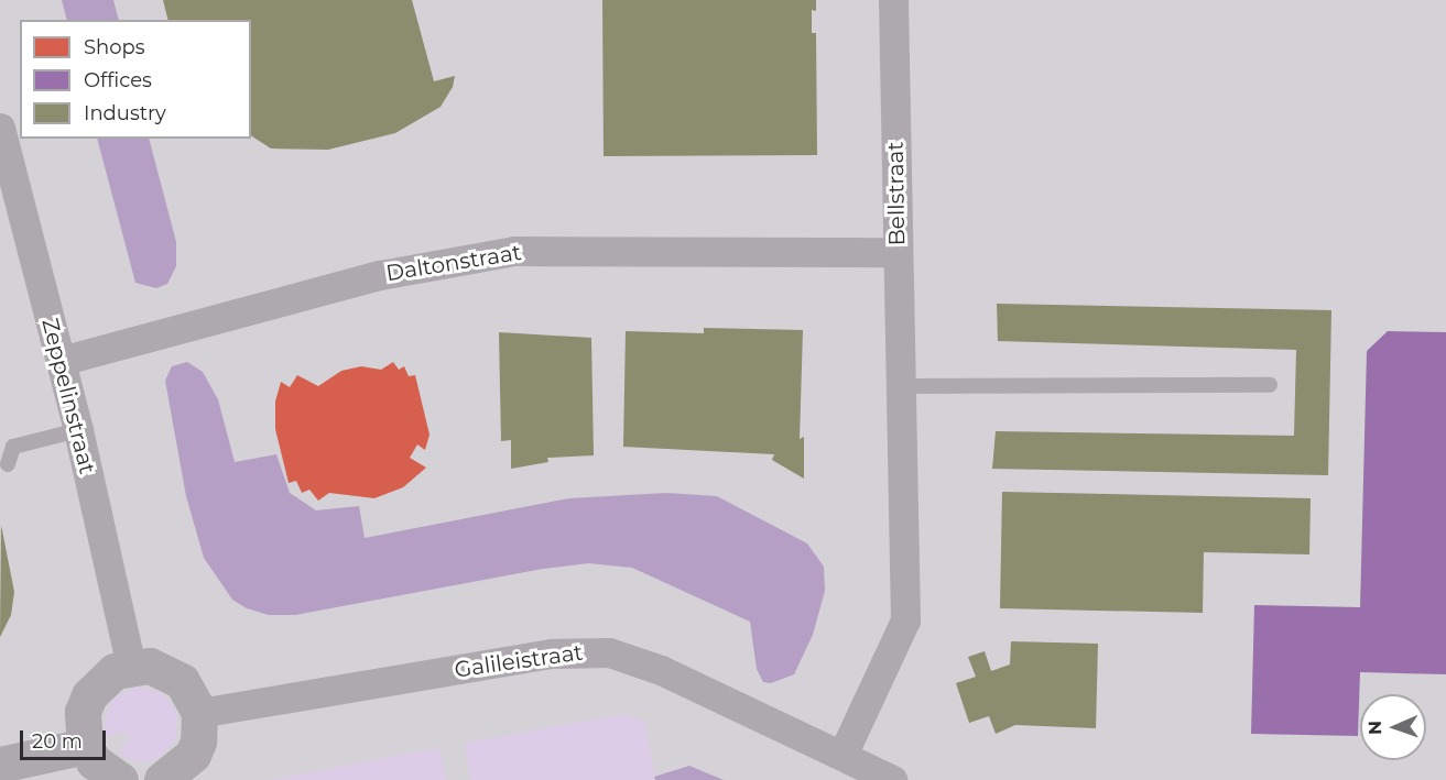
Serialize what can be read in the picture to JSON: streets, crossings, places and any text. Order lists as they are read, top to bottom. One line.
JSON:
{"streets":{"street":["Bellstraat","Daltonstraat","Zeppelinstraat","Galileistraat"]},"crossings":[["Bellstraat","Daltonstraat"],["Bellstraat","Galileistraat"],["Daltonstraat","Zeppelinstraat"]],"legend":["Shops","Offices","Industry"],"scale_bar":"20 m","north":"left"}
